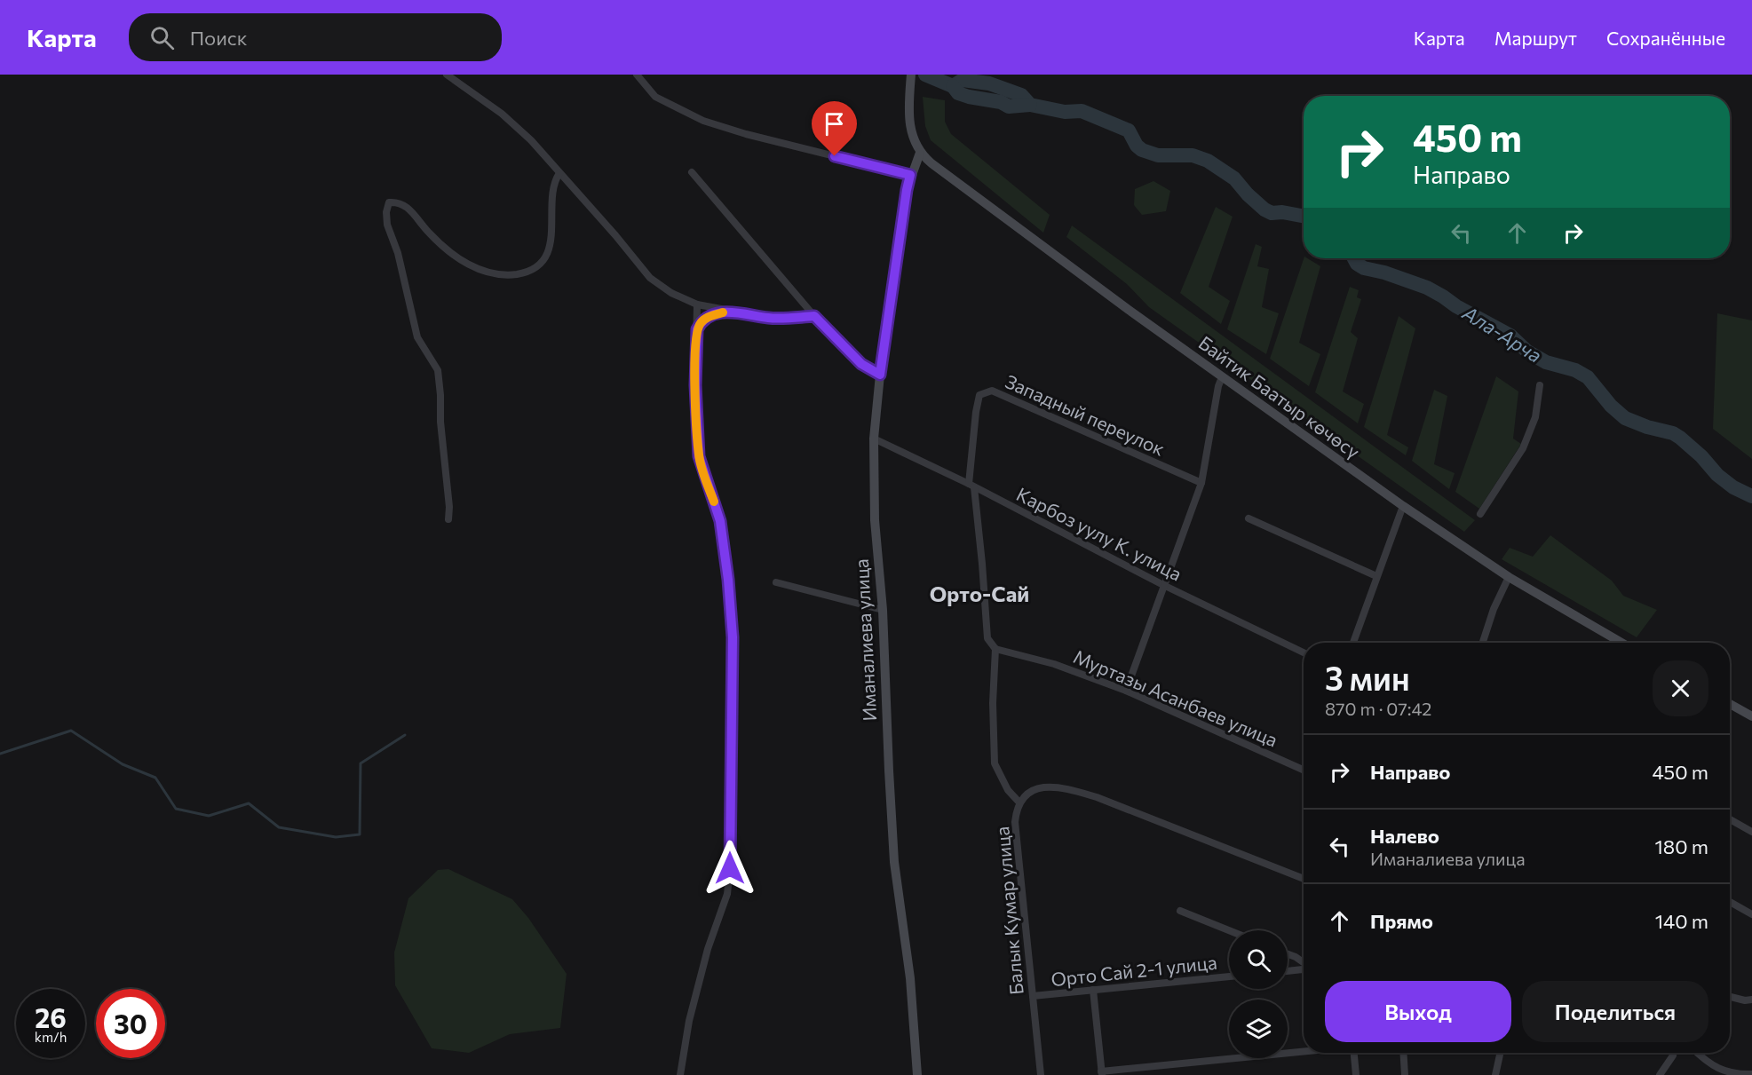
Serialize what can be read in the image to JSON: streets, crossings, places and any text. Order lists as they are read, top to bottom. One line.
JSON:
{"streets":{"main road":["Байтик Баатыр көчөсү","Иманалиева улица"],"street":["Западный переулок","Карбоз уулу К. улица","Муртазы Асанбаев улица","Балык Кумар улица","Орто Сай 2-1 улица"]},"crossings":[["Байтик Баатыр көчөсү","Иманалиева улица"],["Западный переулок","Карбоз уулу К. улица"],["Карбоз уулу К. улица","Иманалиева улица"],["Балык Кумар улица","Орто Сай 2-1 улица"]],"districts":["Орто-Сай"],"water":["Ала-Арча"],"page":{"header":"Карта","search":"Поиск","nav":["Карта","Маршрут","Сохранённые"],"turn":["450 m","Направо"],"heading":["3 мин","870 m · 07:42"],"list":[{"name":"Направо","value":"450 m"},{"name":"Налево","note":"Иманалиева улица","value":"180 m"},{"name":"Прямо","value":"140 m"}],"buttons":["Выход","Поделиться"],"speed":"26 km/h","limit":"30"}}
